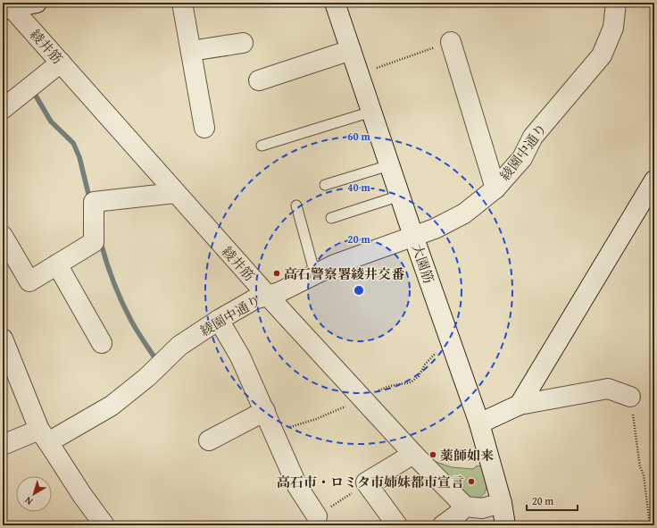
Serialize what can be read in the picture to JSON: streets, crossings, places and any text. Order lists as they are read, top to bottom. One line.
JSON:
{"streets":{"street":["綾井筋","綾園中通り","大園筋"]},"crossings":[["綾井筋","綾園中通り"],["綾園中通り","大園筋"]],"places":["高石警察署綾井交番","薬師如来","高石市・ロミタ市姉妹都市宣言"],"scale_bar":"20 m","north":"bottom left","rings":["60 m","40 m","20 m"]}
